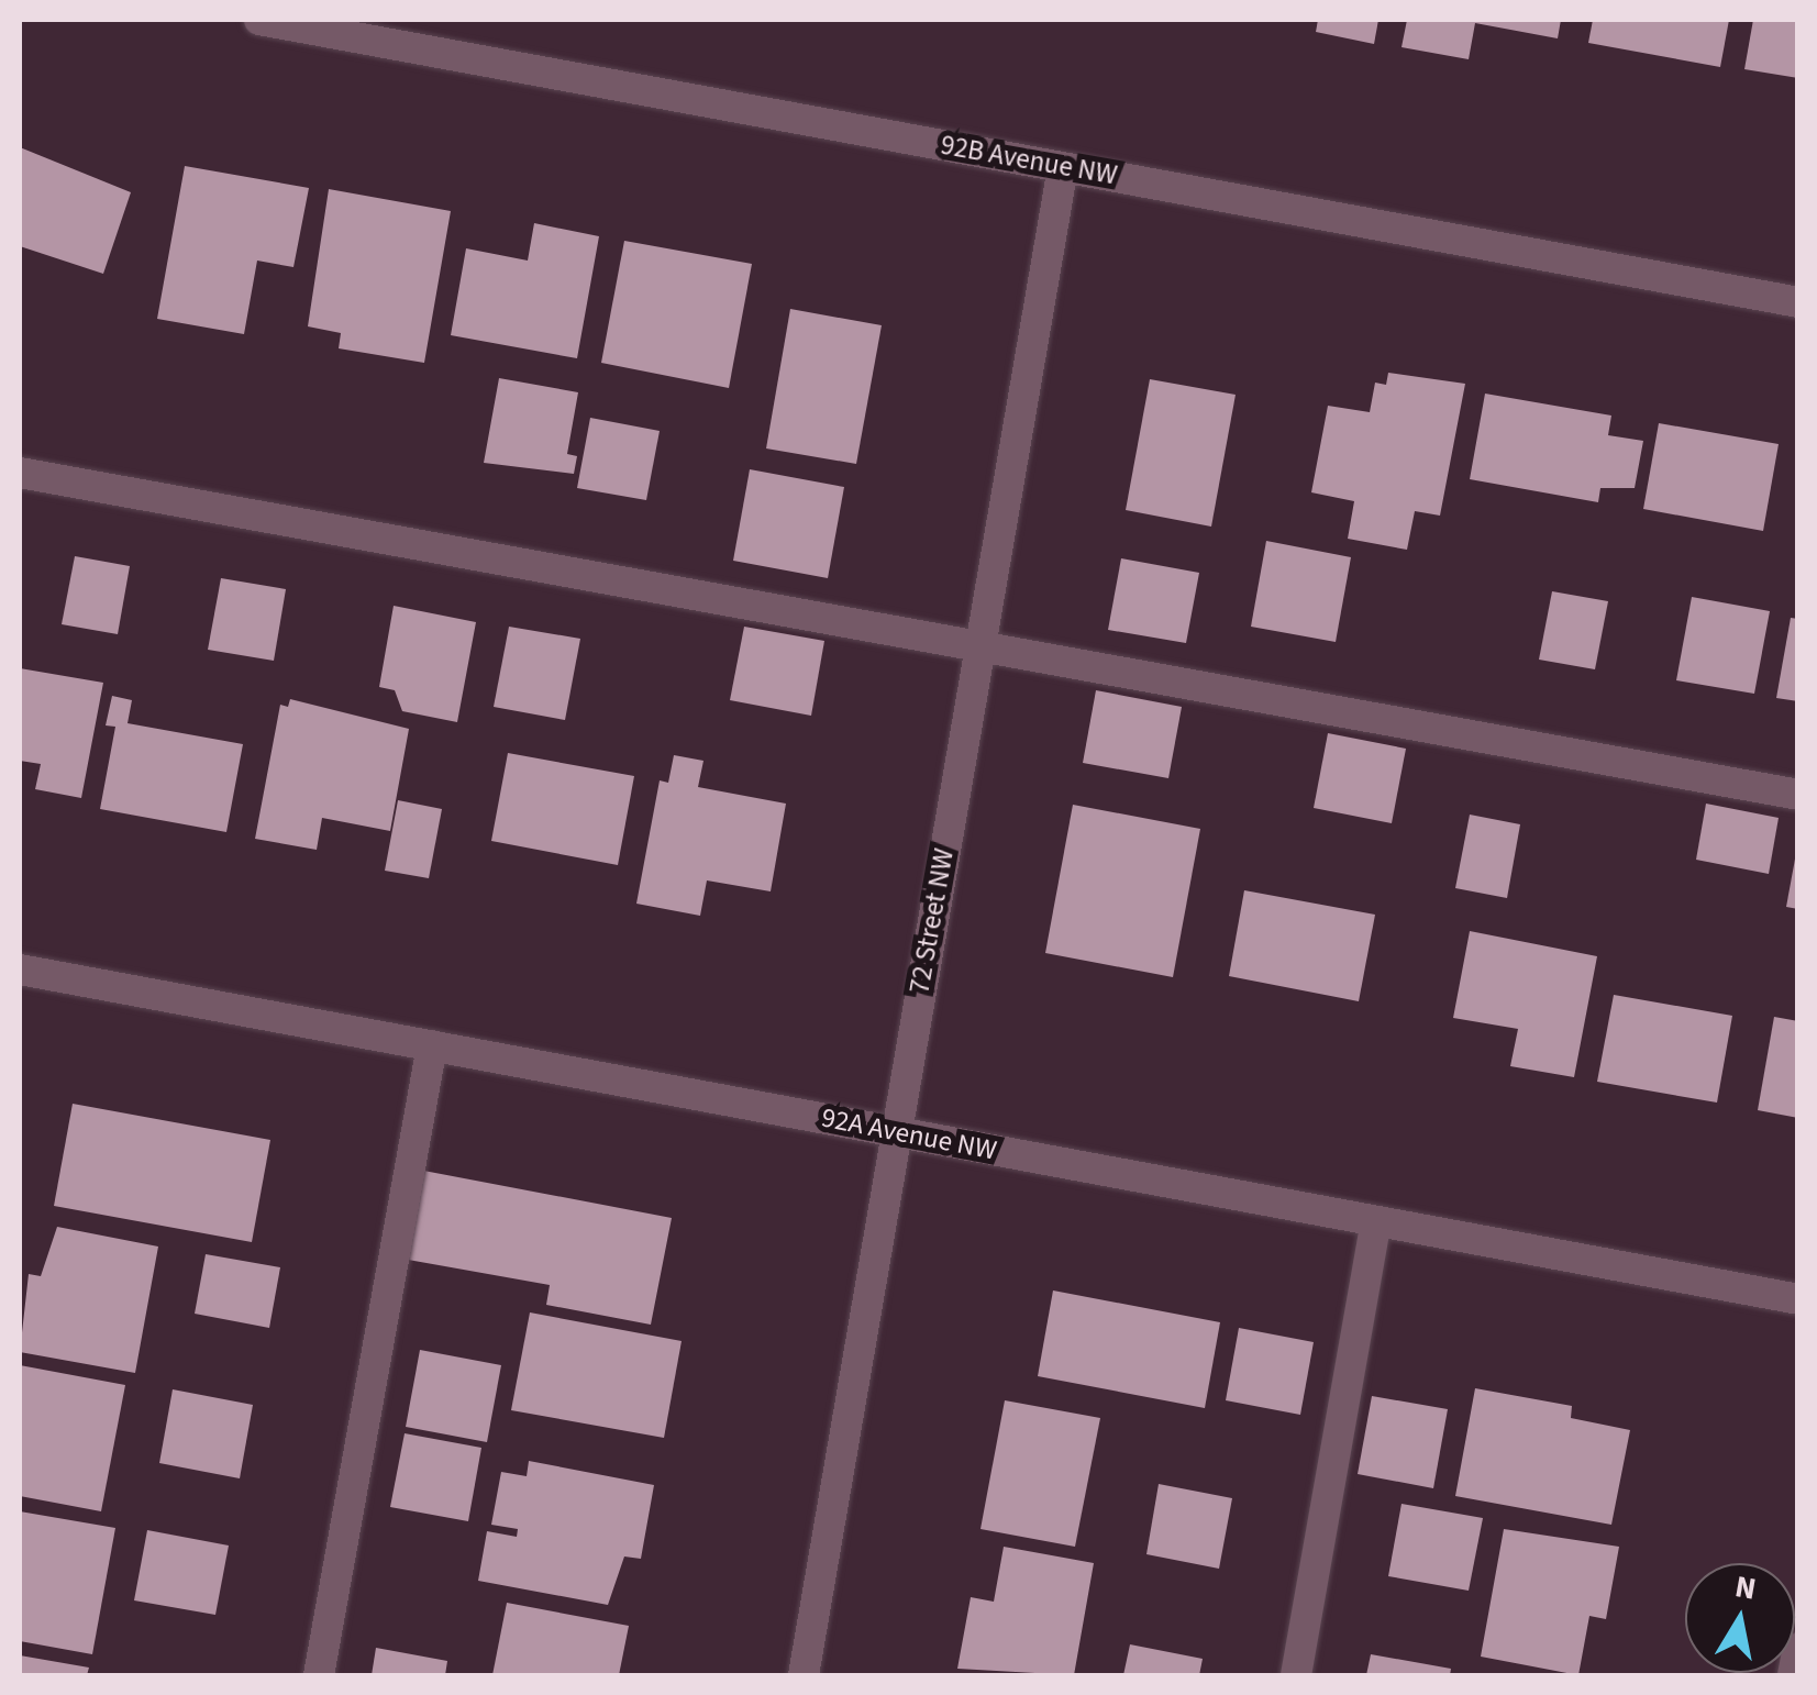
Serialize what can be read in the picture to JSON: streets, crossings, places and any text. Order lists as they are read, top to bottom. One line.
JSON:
{"streets":{"street":["92B Avenue NW","72 Street NW","92A Avenue NW"]},"crossings":[["92B Avenue NW","72 Street NW"],["72 Street NW","92A Avenue NW"]],"north":"top"}
